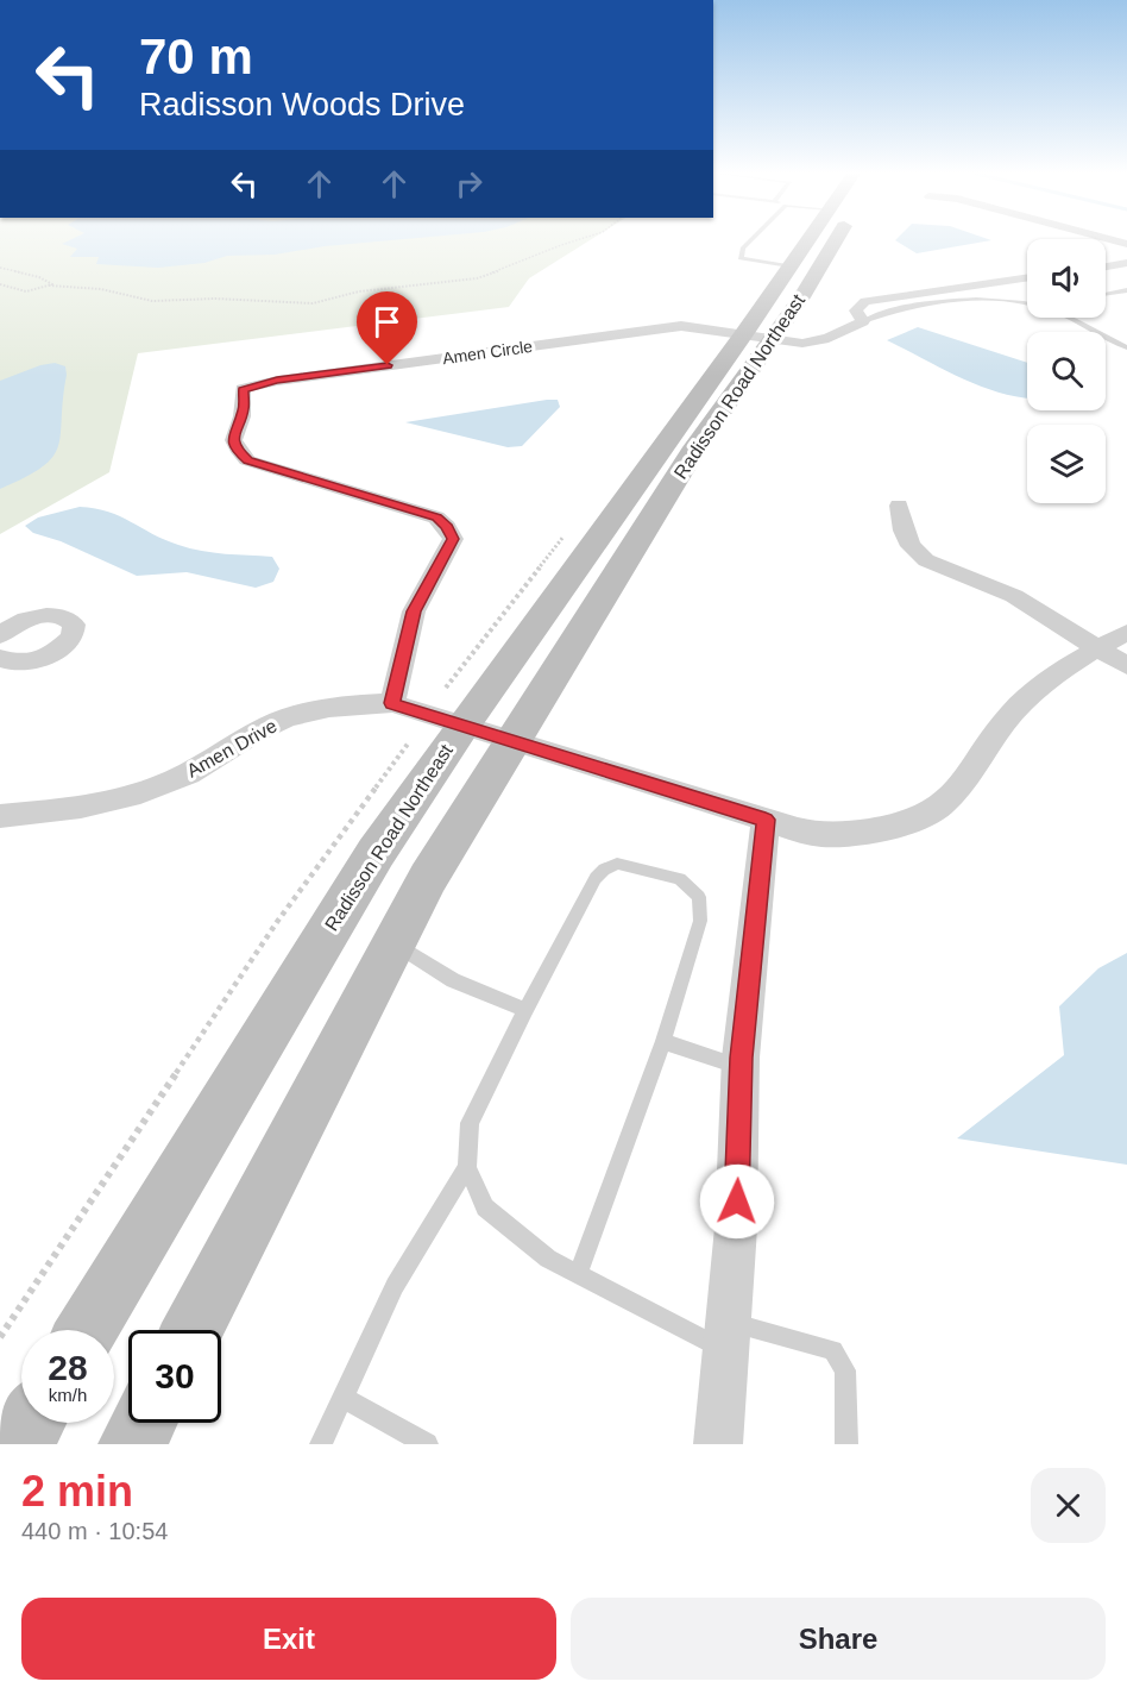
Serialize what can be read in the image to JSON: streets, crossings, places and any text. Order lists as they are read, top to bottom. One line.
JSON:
{"streets":{"main road":["Radisson Road Northeast"],"street":["Amen Circle","Amen Drive"]},"crossings":[["Amen Circle","Radisson Road Northeast"],["Amen Circle","Amen Drive"],["Radisson Road Northeast","Amen Drive"]],"page":{"turn":["70 m","Radisson Woods Drive"],"speed":"28 km/h","limit":"30","heading":["2 min","440 m · 10:54"],"buttons":["Exit","Share"]}}
